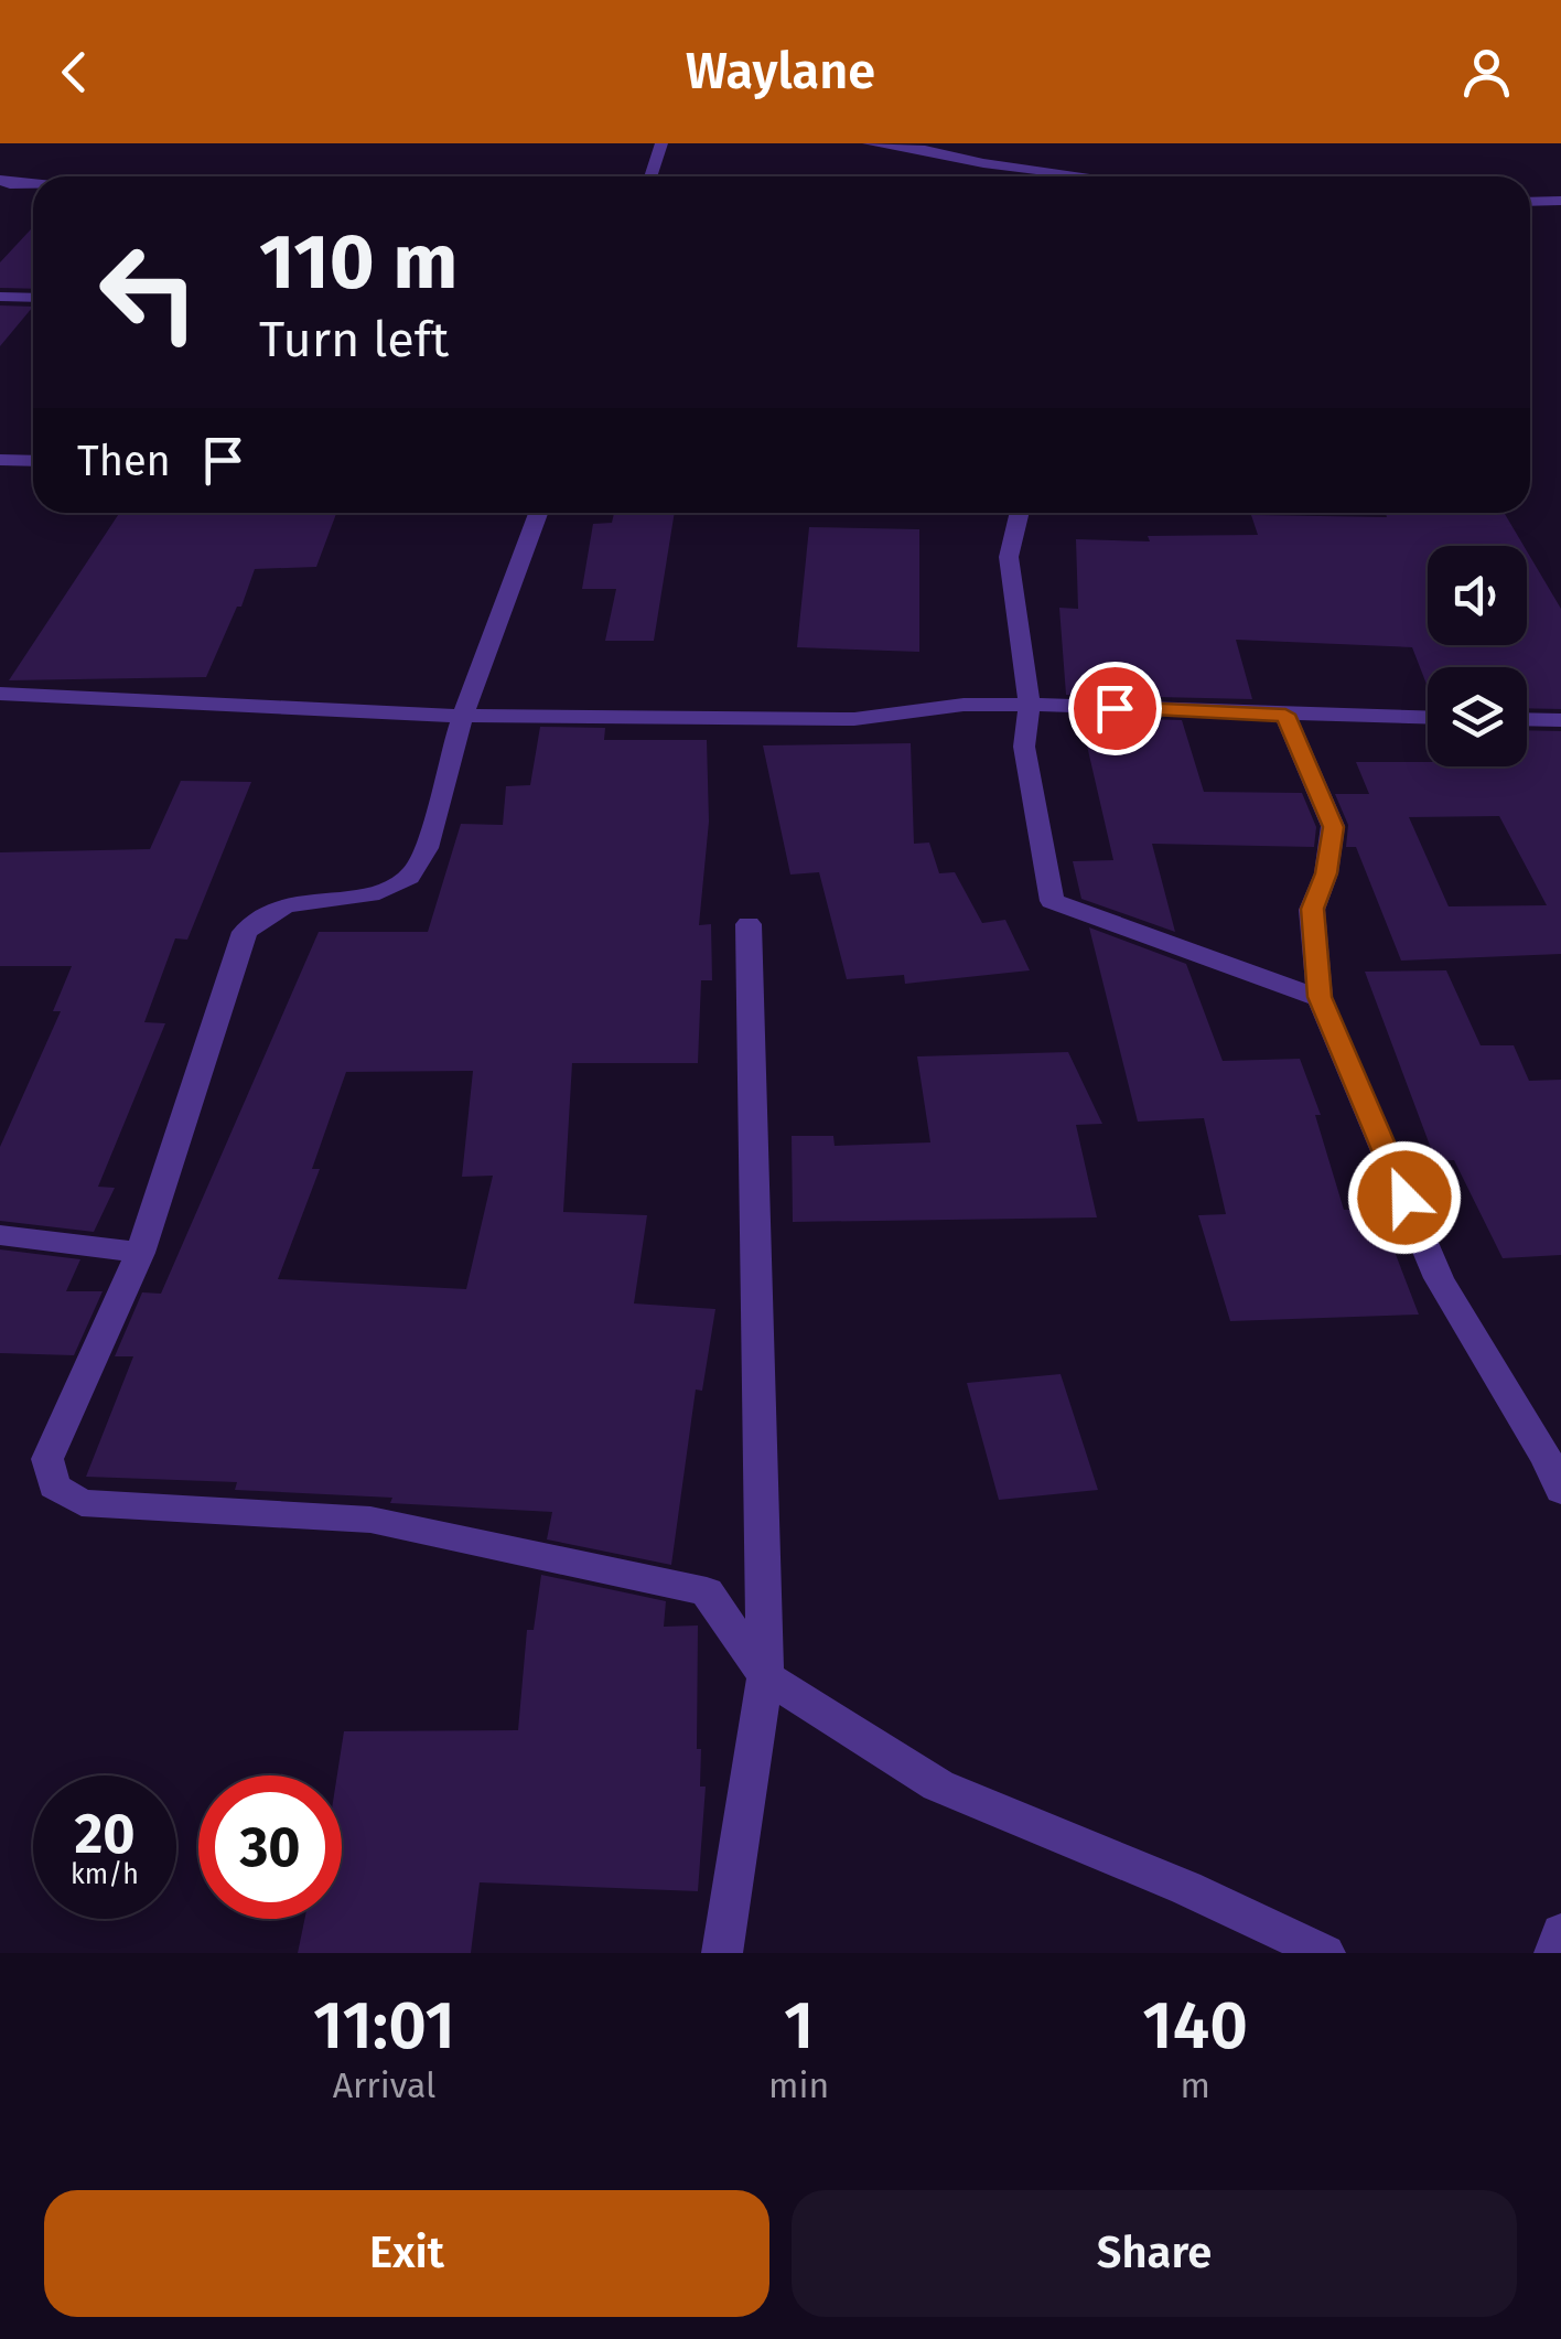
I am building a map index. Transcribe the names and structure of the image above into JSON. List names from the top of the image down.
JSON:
{
  "page": {
    "header": "Waylane",
    "turn": ["110 m", "Turn left"],
    "then": "Then",
    "speed": "20 km/h",
    "limit": "30",
    "eta": [
      "11:01",
      "Arrival",
      "1",
      "min",
      "140",
      "m"
    ],
    "buttons": ["Exit", "Share"]
  }
}
